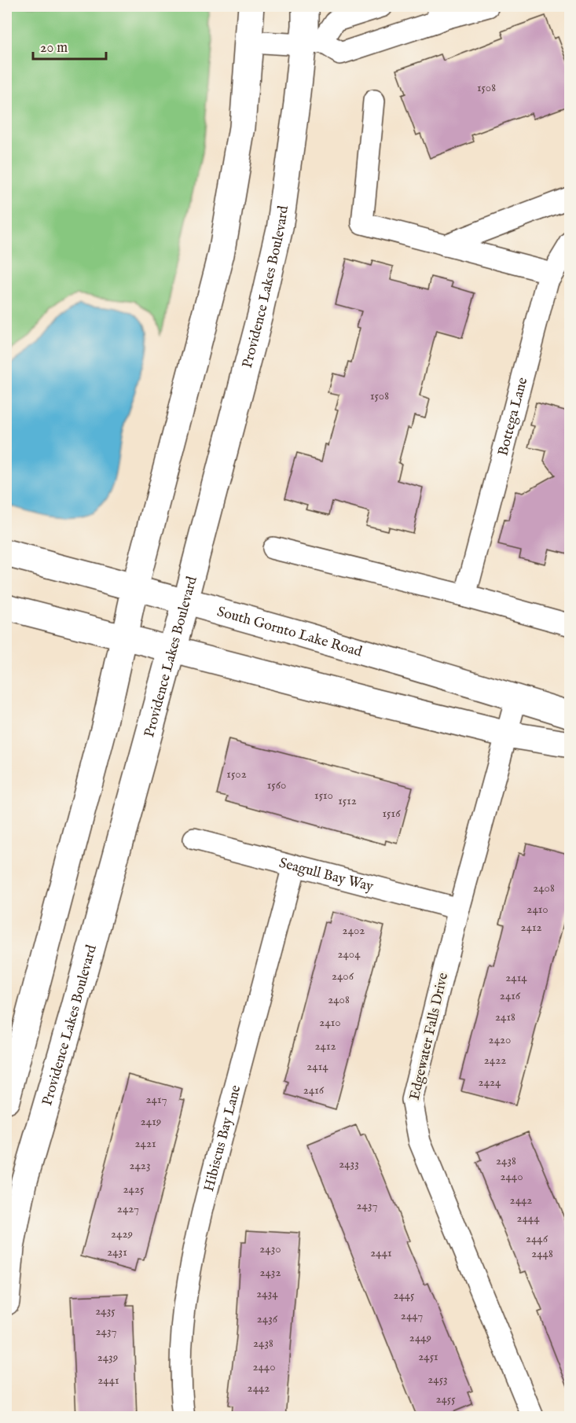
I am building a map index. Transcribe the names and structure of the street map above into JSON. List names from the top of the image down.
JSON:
{
  "streets": {
    "street": [
      "Providence Lakes Boulevard",
      "Bottega Lane",
      "South Gornto Lake Road",
      "Seagull Bay Way",
      "Edgewater Falls Drive",
      "Hibiscus Bay Lane"
    ]
  },
  "crossings": [
    ["Providence Lakes Boulevard", "South Gornto Lake Road"],
    ["South Gornto Lake Road", "Edgewater Falls Drive"],
    ["Seagull Bay Way", "Edgewater Falls Drive"],
    ["Seagull Bay Way", "Hibiscus Bay Lane"]
  ],
  "house_numbers": [
    "1508",
    "1508",
    "1502",
    "1560",
    "1510",
    "1512",
    "1516",
    "2408",
    "2410",
    "2412",
    "2402",
    "2404",
    "2406",
    "2414",
    "2416",
    "2408",
    "2418",
    "2410",
    "2420",
    "2412",
    "2422",
    "2414",
    "2424",
    "2416",
    "2417",
    "2419",
    "2421",
    "2438",
    "2433",
    "2423",
    "2440",
    "2425",
    "2442",
    "2437",
    "2427",
    "2444",
    "2429",
    "2446",
    "2430",
    "2431",
    "2441",
    "2448",
    "2432",
    "2434",
    "2445",
    "2435",
    "2447",
    "2436",
    "2437",
    "2449",
    "2438",
    "2451",
    "2439",
    "2440",
    "2453",
    "2441",
    "2442",
    "2455"
  ],
  "scale_bar": "20 m"
}
